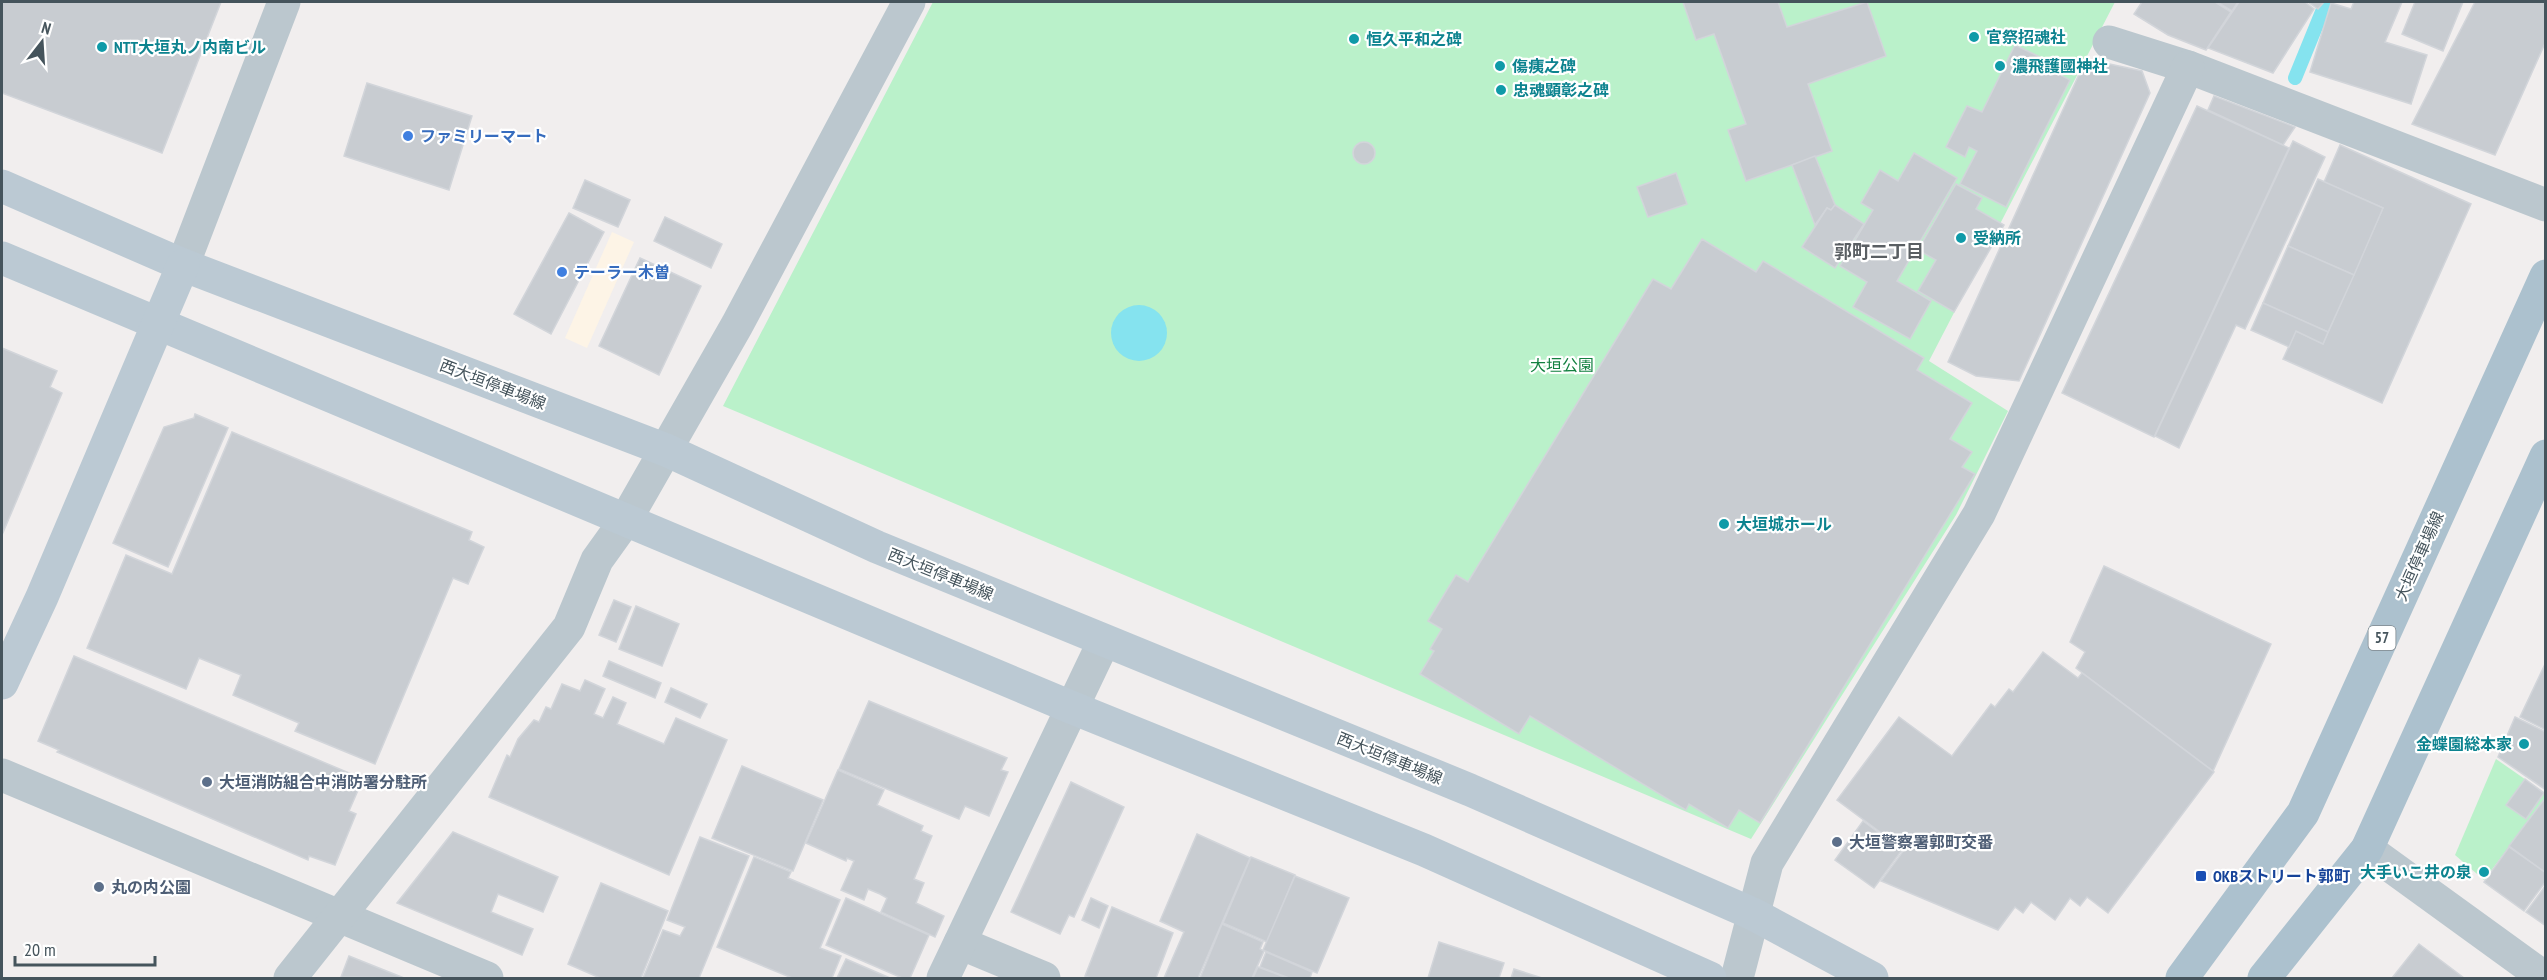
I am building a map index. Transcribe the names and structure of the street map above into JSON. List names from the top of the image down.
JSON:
{
  "streets": {
    "main road": ["西大垣停車場線", "大垣停車場線", "57"]
  },
  "districts": ["郭町二丁目"],
  "parks": ["大垣公園"],
  "places": {
    "other": [
      "官祭招魂社",
      "恒久平和之碑",
      "NTT大垣丸ノ内南ビル",
      "傷痍之碑",
      "濃飛護國神社",
      "忠魂顕彰之碑",
      "ファミリーマート",
      "受納所",
      "テーラー木曽",
      "大垣城ホール",
      "金蝶園総本家",
      "大垣消防組合中消防署分駐所",
      "大垣警察署郭町交番",
      "大手いこ井の泉",
      "丸の内公園"
    ],
    "transit": ["OKBストリート郭町"]
  },
  "scale_bar": "20 m",
  "north": "top"
}
